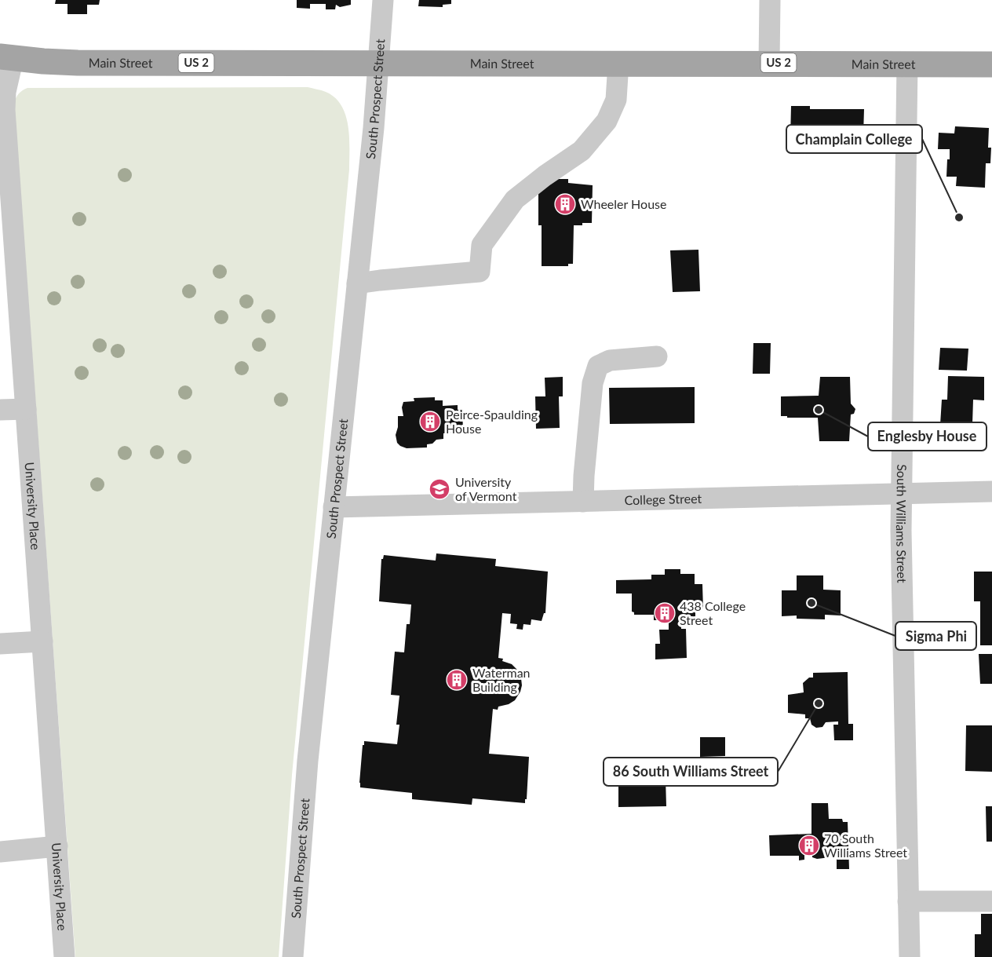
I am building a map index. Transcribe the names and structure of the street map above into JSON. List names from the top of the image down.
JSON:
{
  "streets": {
    "main road": ["Main Street", "US 2"],
    "street": [
      "South Prospect Street",
      "College Street",
      "University Place",
      "South Williams Street"
    ]
  },
  "crossings": [
    ["Main Street", "South Prospect Street"],
    ["Main Street", "University Place"],
    ["Main Street", "South Williams Street"],
    ["South Prospect Street", "College Street"],
    ["College Street", "South Williams Street"]
  ],
  "places": {
    "building": [
      "Wheeler House",
      "Peirce-Spaulding House",
      "438 College Street",
      "Waterman Building",
      "70 South Williams Street"
    ],
    "other": [
      "Champlain College",
      "Englesby House",
      "Sigma Phi",
      "86 South Williams Street"
    ],
    "school or university": ["University of Vermont"]
  }
}
